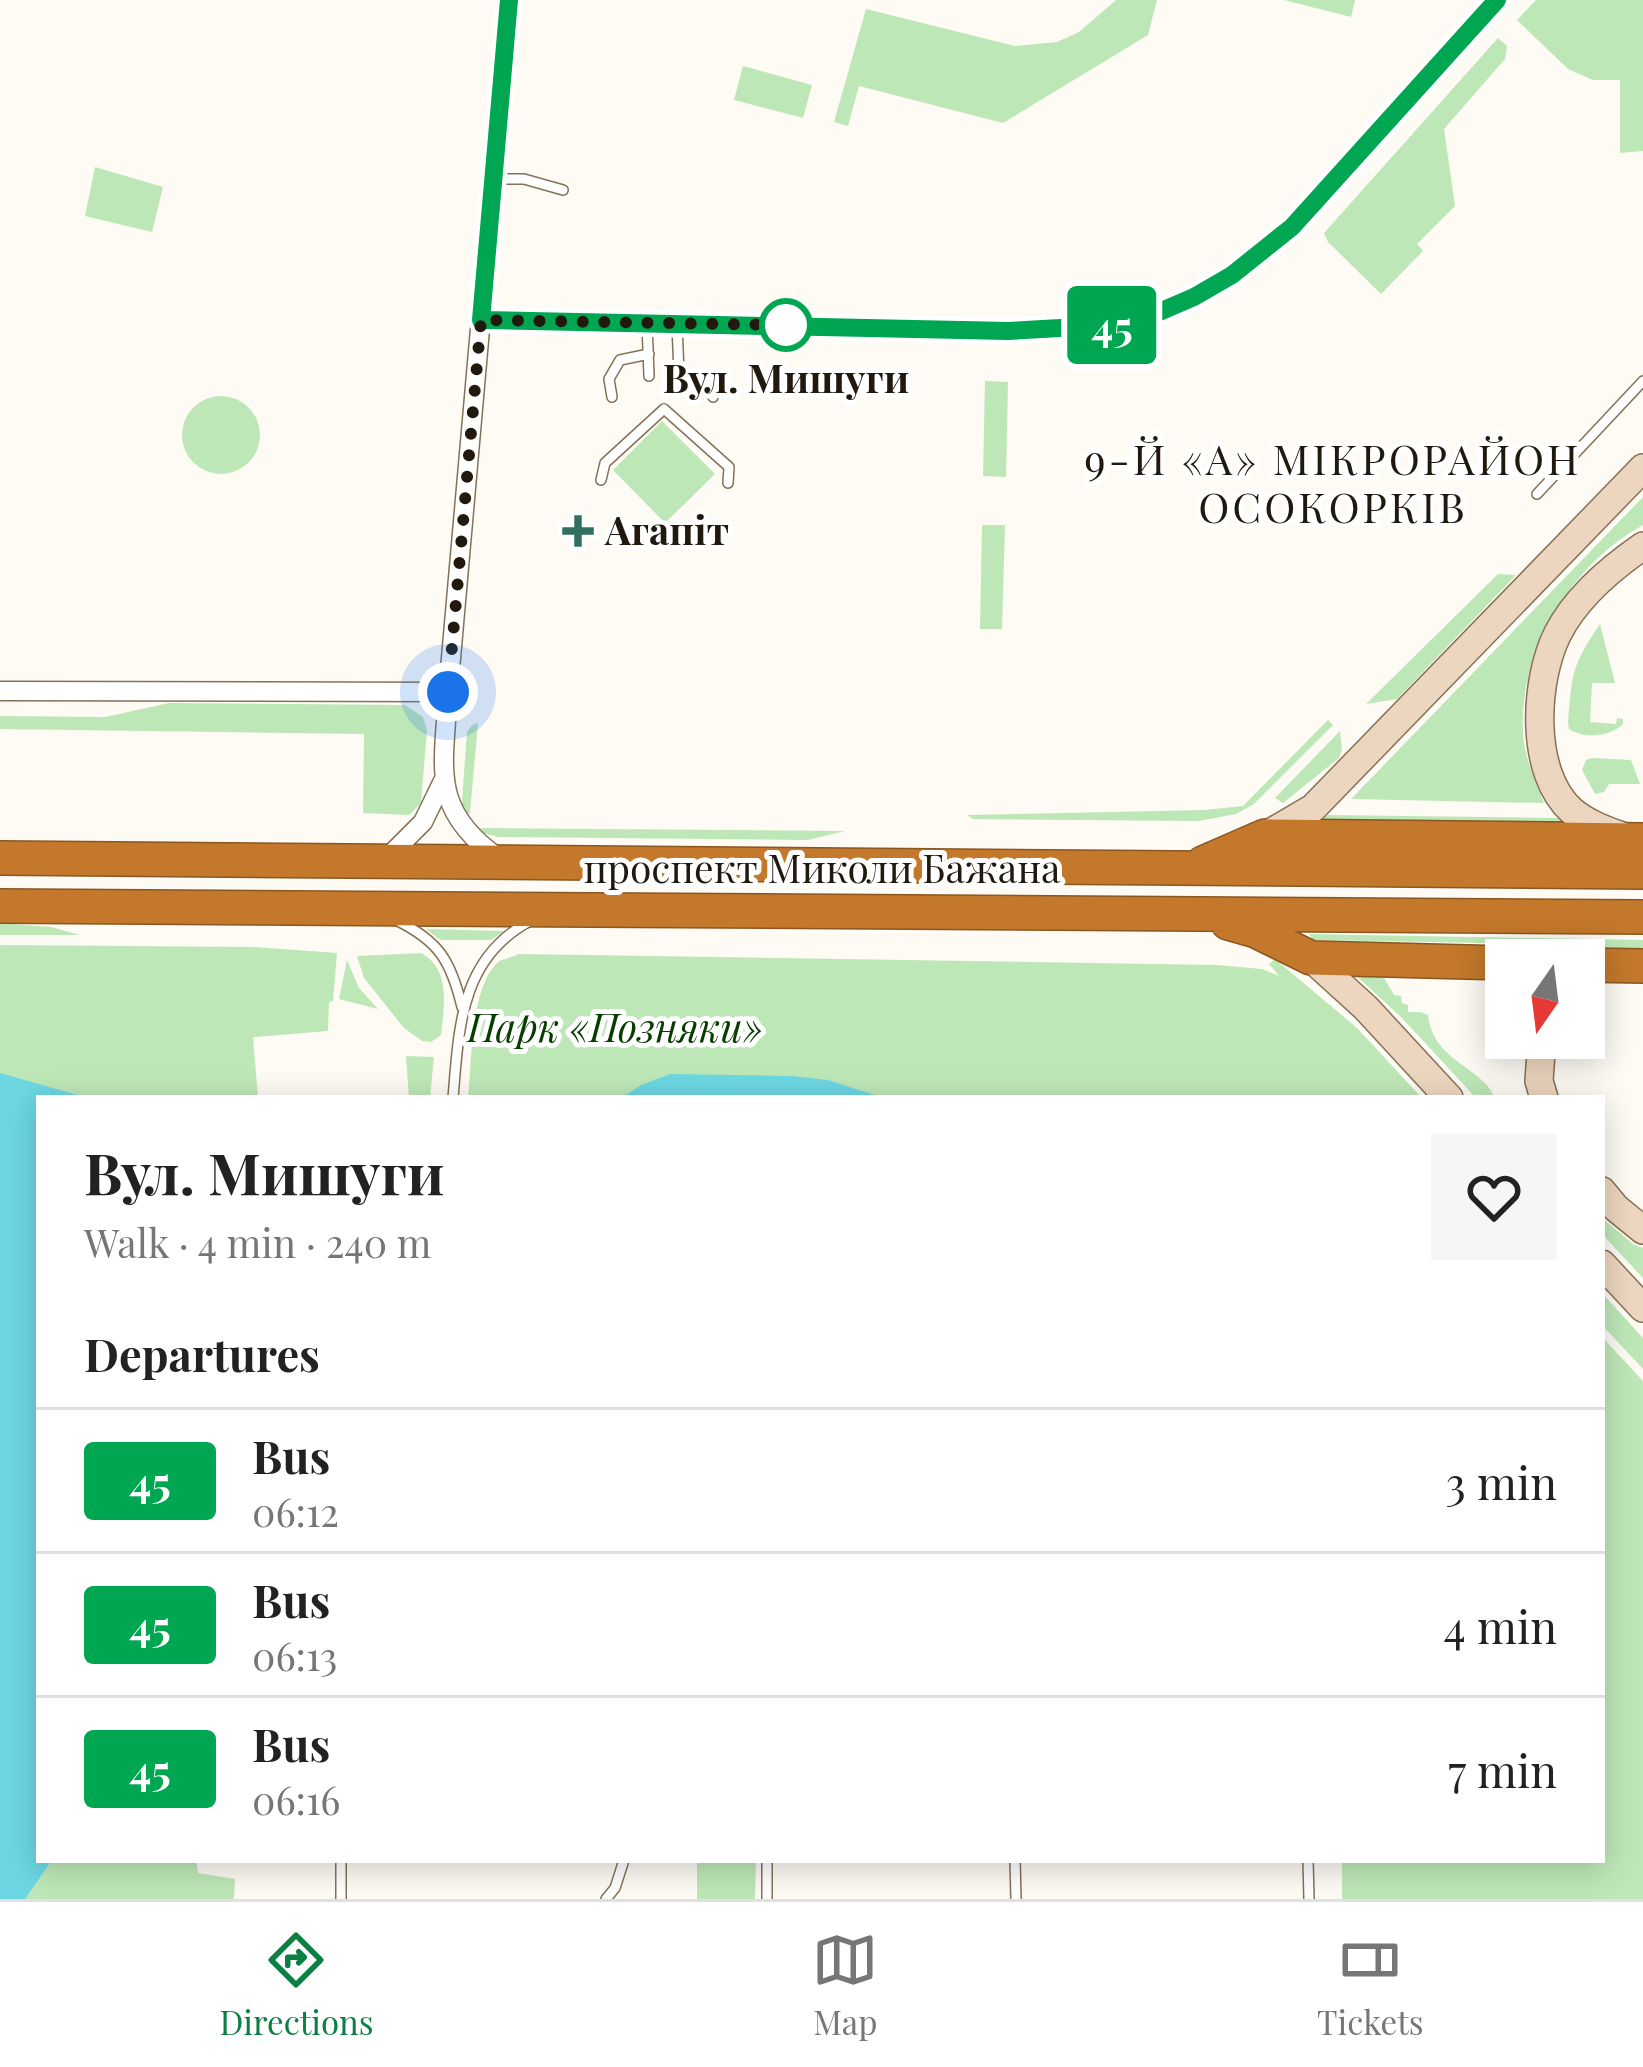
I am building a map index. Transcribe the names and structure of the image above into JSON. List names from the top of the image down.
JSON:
{
  "streets": {
    "highway": ["проспект Миколи Бажана"]
  },
  "districts": ["9-Й «А» МІКРОРАЙОН ОСОКОРКІВ"],
  "parks": ["Парк «Позняки»"],
  "places": {
    "other": ["Вул. Мишуги"],
    "health": ["Агапіт"]
  },
  "lines": ["bus line 45"],
  "north": "bottom",
  "page": {
    "on_map": "45",
    "heading": [
      ["Вул. Мишуги", "Walk · 4 min · 240 m"],
      "Departures"
    ],
    "list": [
      {
        "mark": "45",
        "name": "Bus",
        "note": "06:12",
        "value": "3 min"
      },
      {
        "mark": "45",
        "name": "Bus",
        "note": "06:13",
        "value": "4 min"
      },
      {
        "mark": "45",
        "name": "Bus",
        "note": "06:16",
        "value": "7 min"
      }
    ],
    "tabs": ["Directions", "Map", "Tickets"]
  }
}
